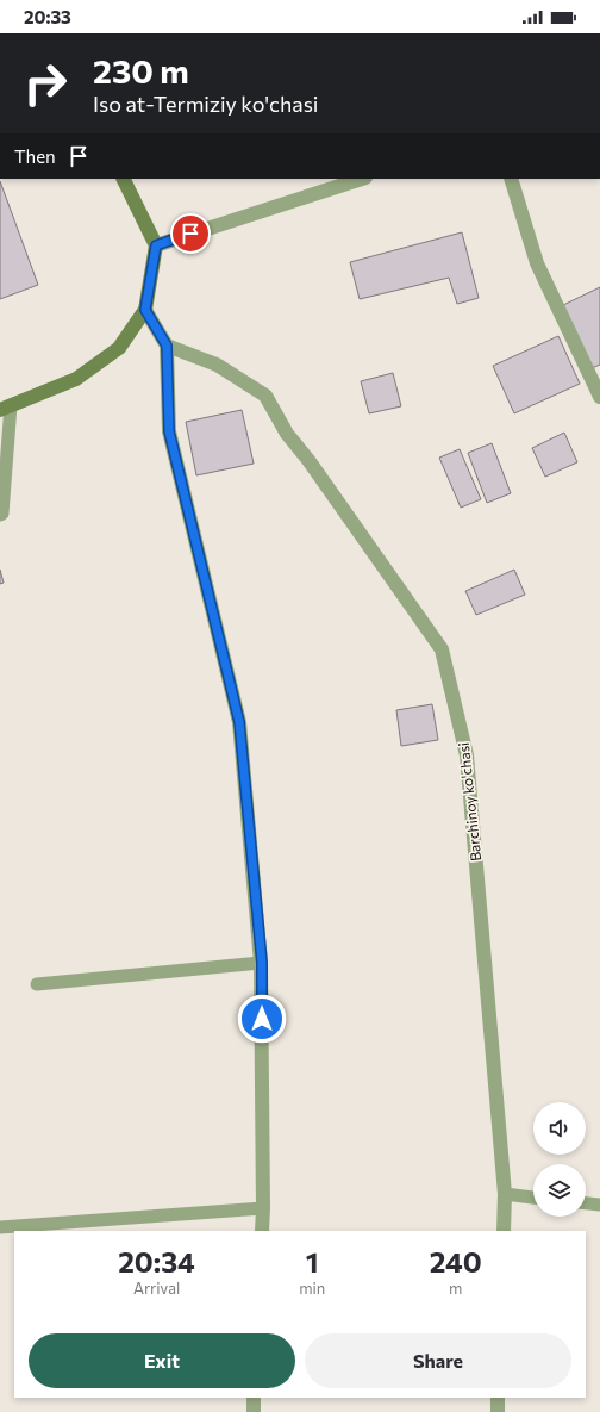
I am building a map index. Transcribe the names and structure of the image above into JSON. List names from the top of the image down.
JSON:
{
  "streets": {
    "street": ["Barchinoy ko'chasi"]
  },
  "page": {
    "status": "20:33",
    "turn": ["230 m", "Iso at-Termiziy ko'chasi"],
    "then": "Then",
    "eta": [
      "20:34",
      "Arrival",
      "1",
      "min",
      "240",
      "m"
    ],
    "buttons": ["Exit", "Share"]
  }
}
